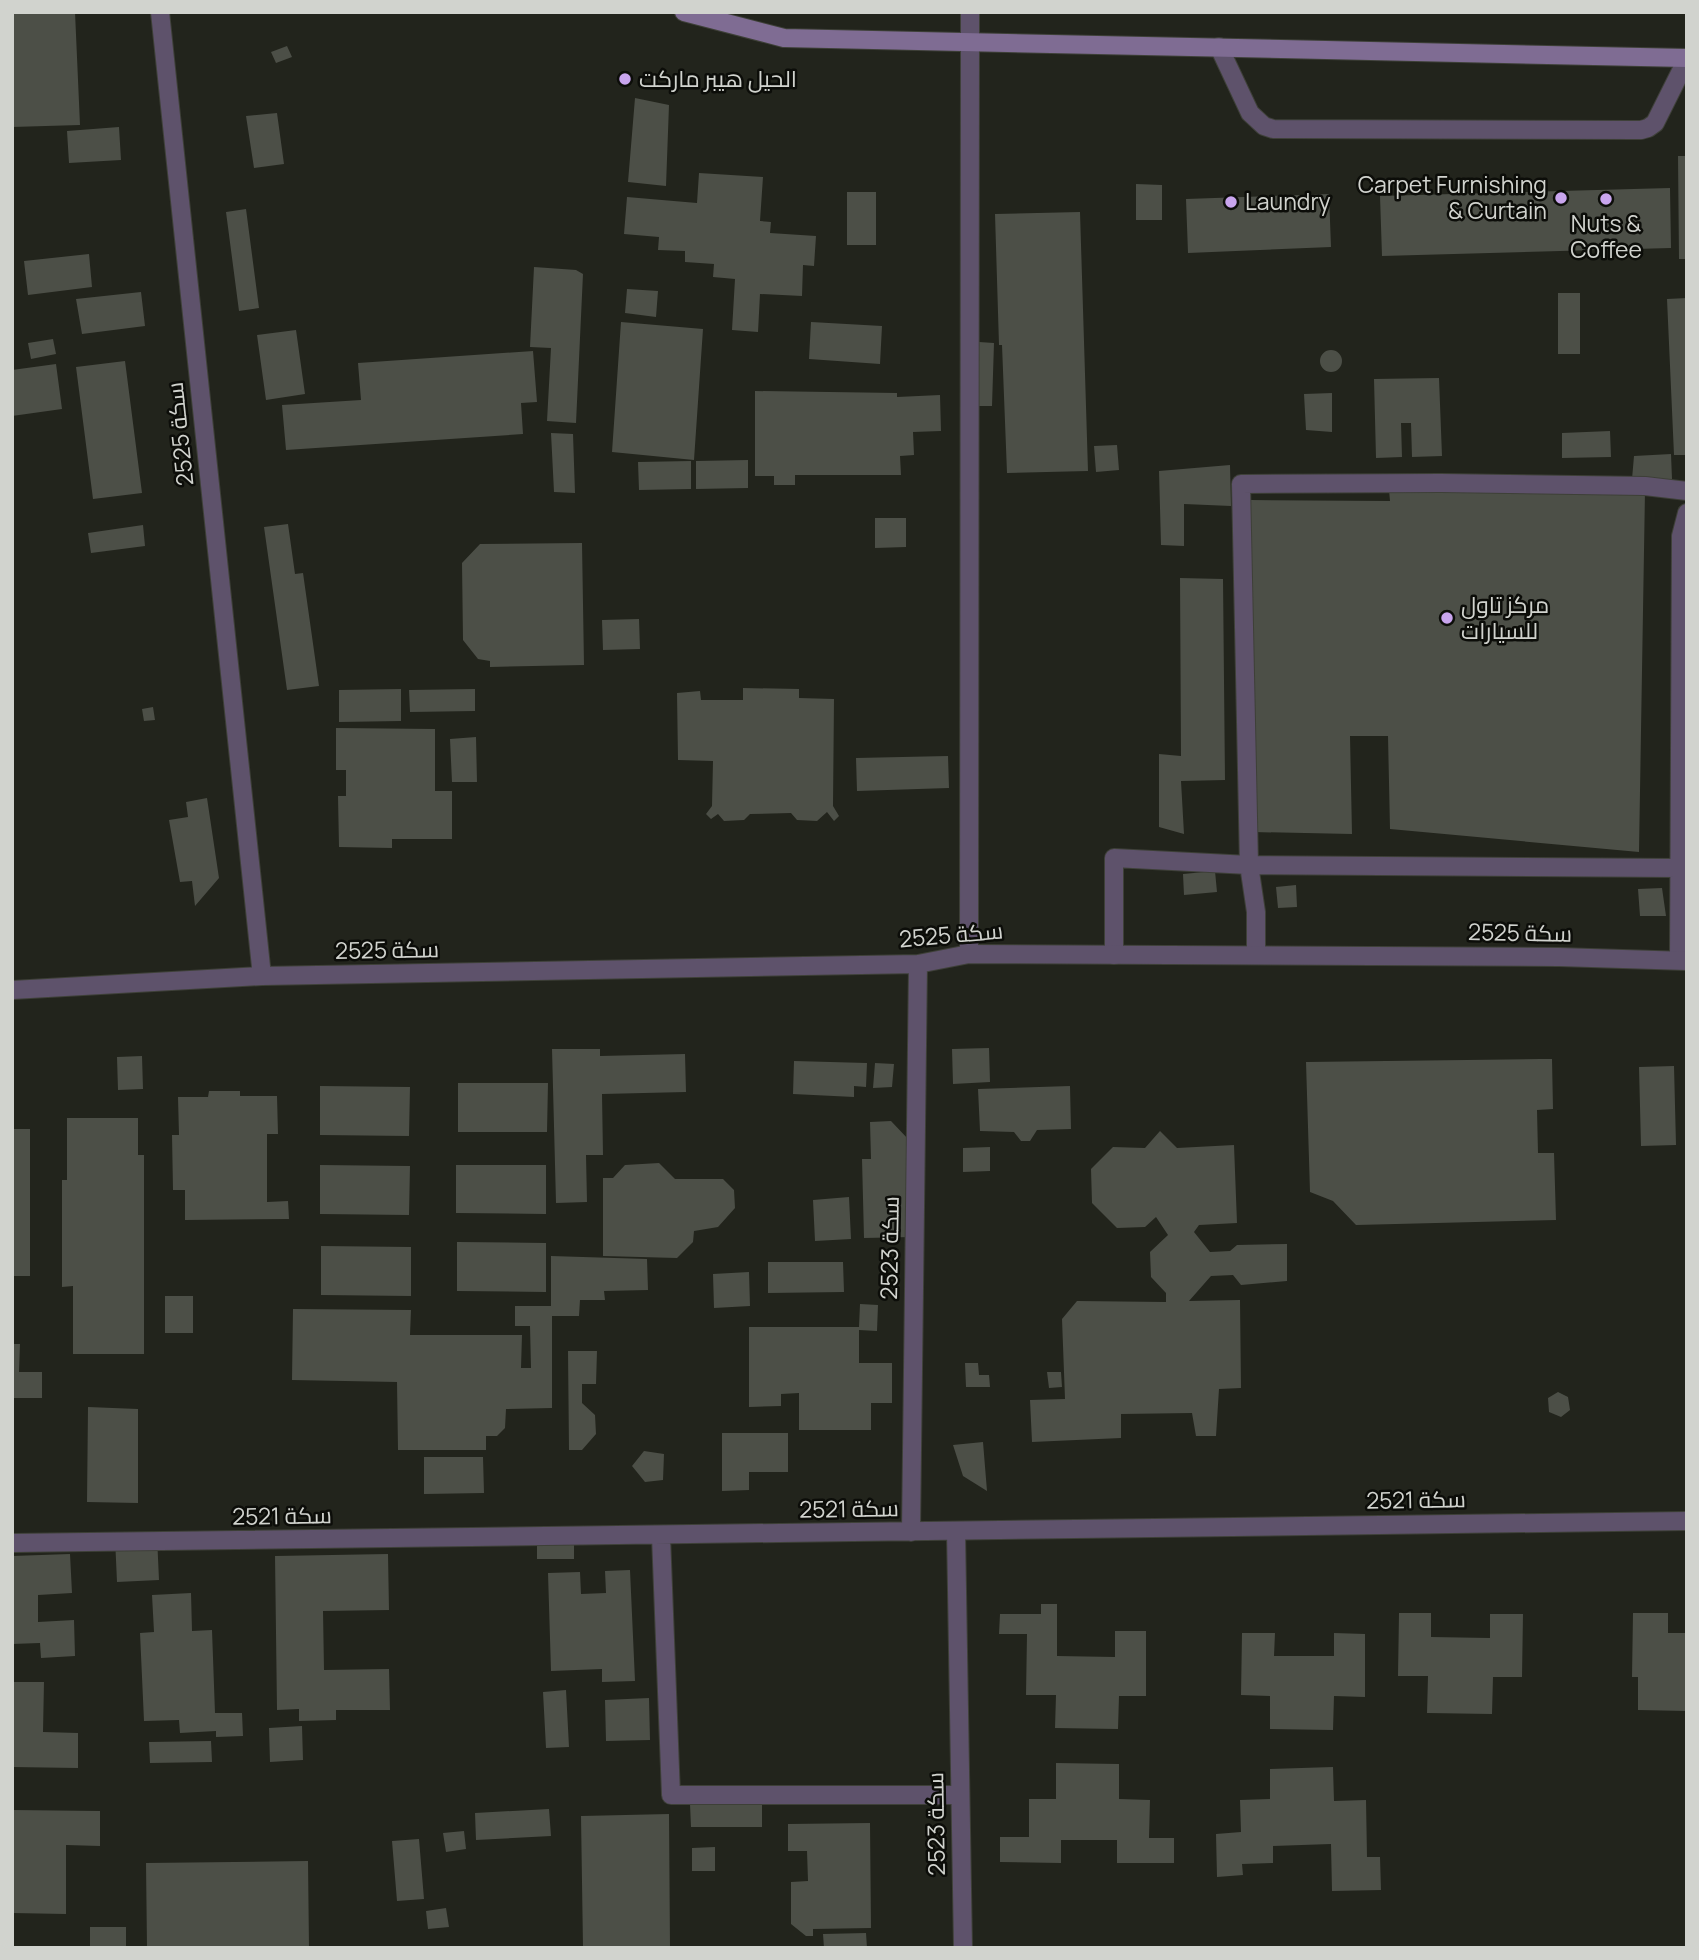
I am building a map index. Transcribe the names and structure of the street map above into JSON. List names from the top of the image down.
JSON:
{
  "streets": {
    "street": ["سكة 2525", "سكة 2523", "سكة 2521"]
  },
  "crossings": [
    ["سكة 2525", "سكة 2523"],
    ["سكة 2523", "سكة 2521"]
  ],
  "places": [
    "الحيل هيبر ماركت",
    "Carpet Furnishing & Curtain",
    "Nuts & Coffee",
    "Laundry",
    "مركز تاول للسيارات"
  ]
}
